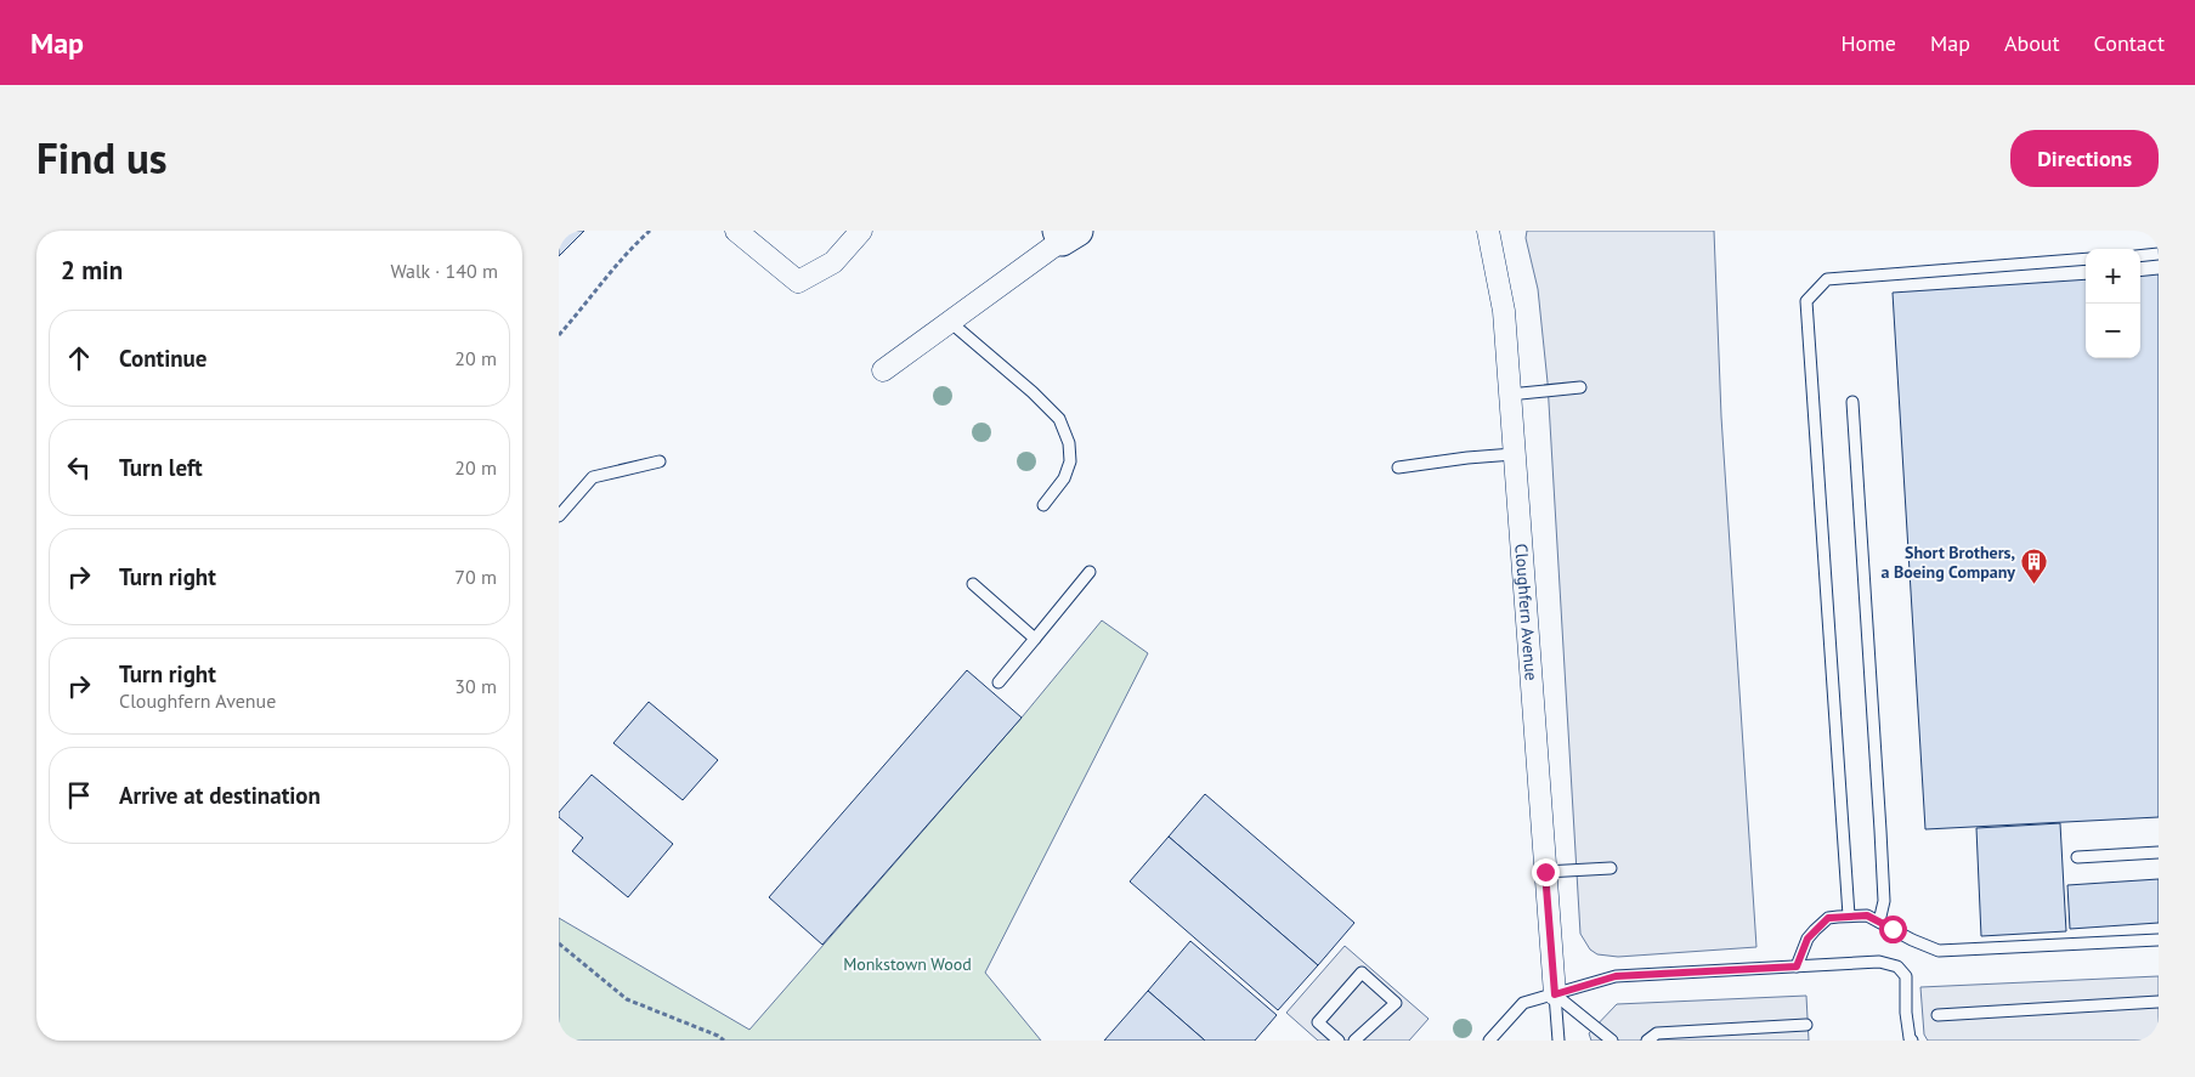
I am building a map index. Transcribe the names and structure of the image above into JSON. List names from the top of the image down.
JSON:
{
  "streets": {
    "street": ["Cloughfern Avenue"]
  },
  "parks": ["Monkstown Wood"],
  "places": {
    "building": ["Short Brothers, a Boeing Company"]
  },
  "page": {
    "header": "Map",
    "nav": [
      "Home",
      "Map",
      "About",
      "Contact"
    ],
    "title": "Find us",
    "buttons": "Directions",
    "heading": ["2 min", "Walk · 140 m"],
    "map_buttons": ["+", "−"],
    "list": [
      ["Continue", "20 m"],
      ["Turn left", "20 m"],
      ["Turn right", "70 m"],
      ["Turn right", "Cloughfern Avenue", "30 m"],
      "Arrive at destination"
    ]
  }
}
